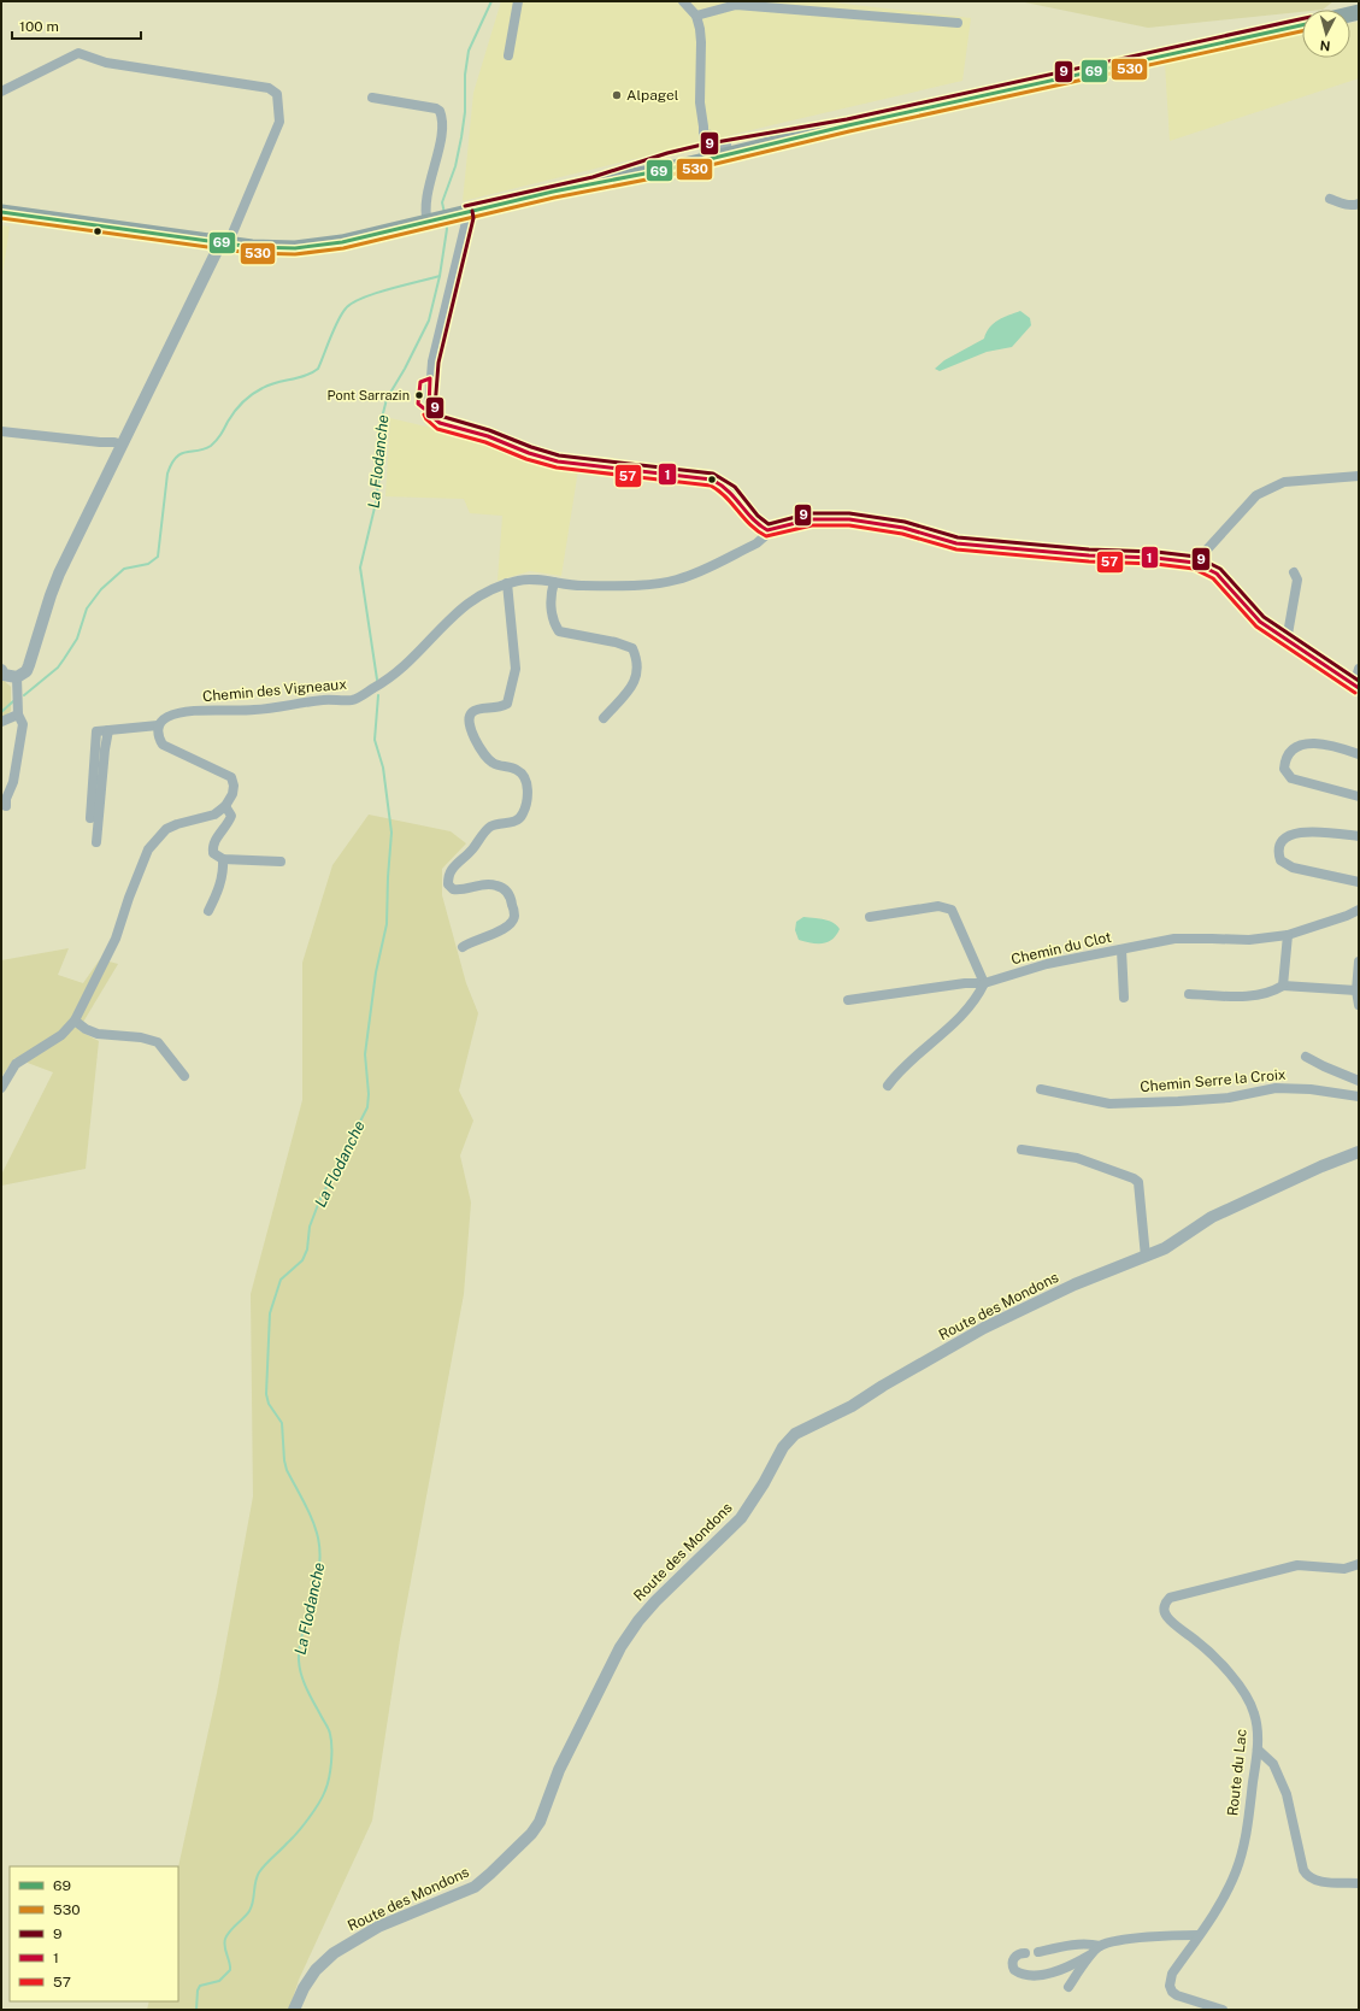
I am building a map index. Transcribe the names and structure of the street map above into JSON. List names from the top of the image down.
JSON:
{
  "streets": {
    "street": [
      "Chemin des Vigneaux",
      "Chemin du Clot",
      "Chemin Serre la Croix",
      "Route des Mondons",
      "Route du Lac"
    ]
  },
  "water": ["La Flodanche"],
  "places": ["Alpagel", "Pont Sarrazin"],
  "lines": [
    "transit line 9",
    "transit line 69",
    "transit line 530",
    "transit line 1",
    "transit line 57"
  ],
  "legend": [
    "69",
    "530",
    "9",
    "1",
    "57"
  ],
  "scale_bar": "100 m",
  "north": "bottom"
}
